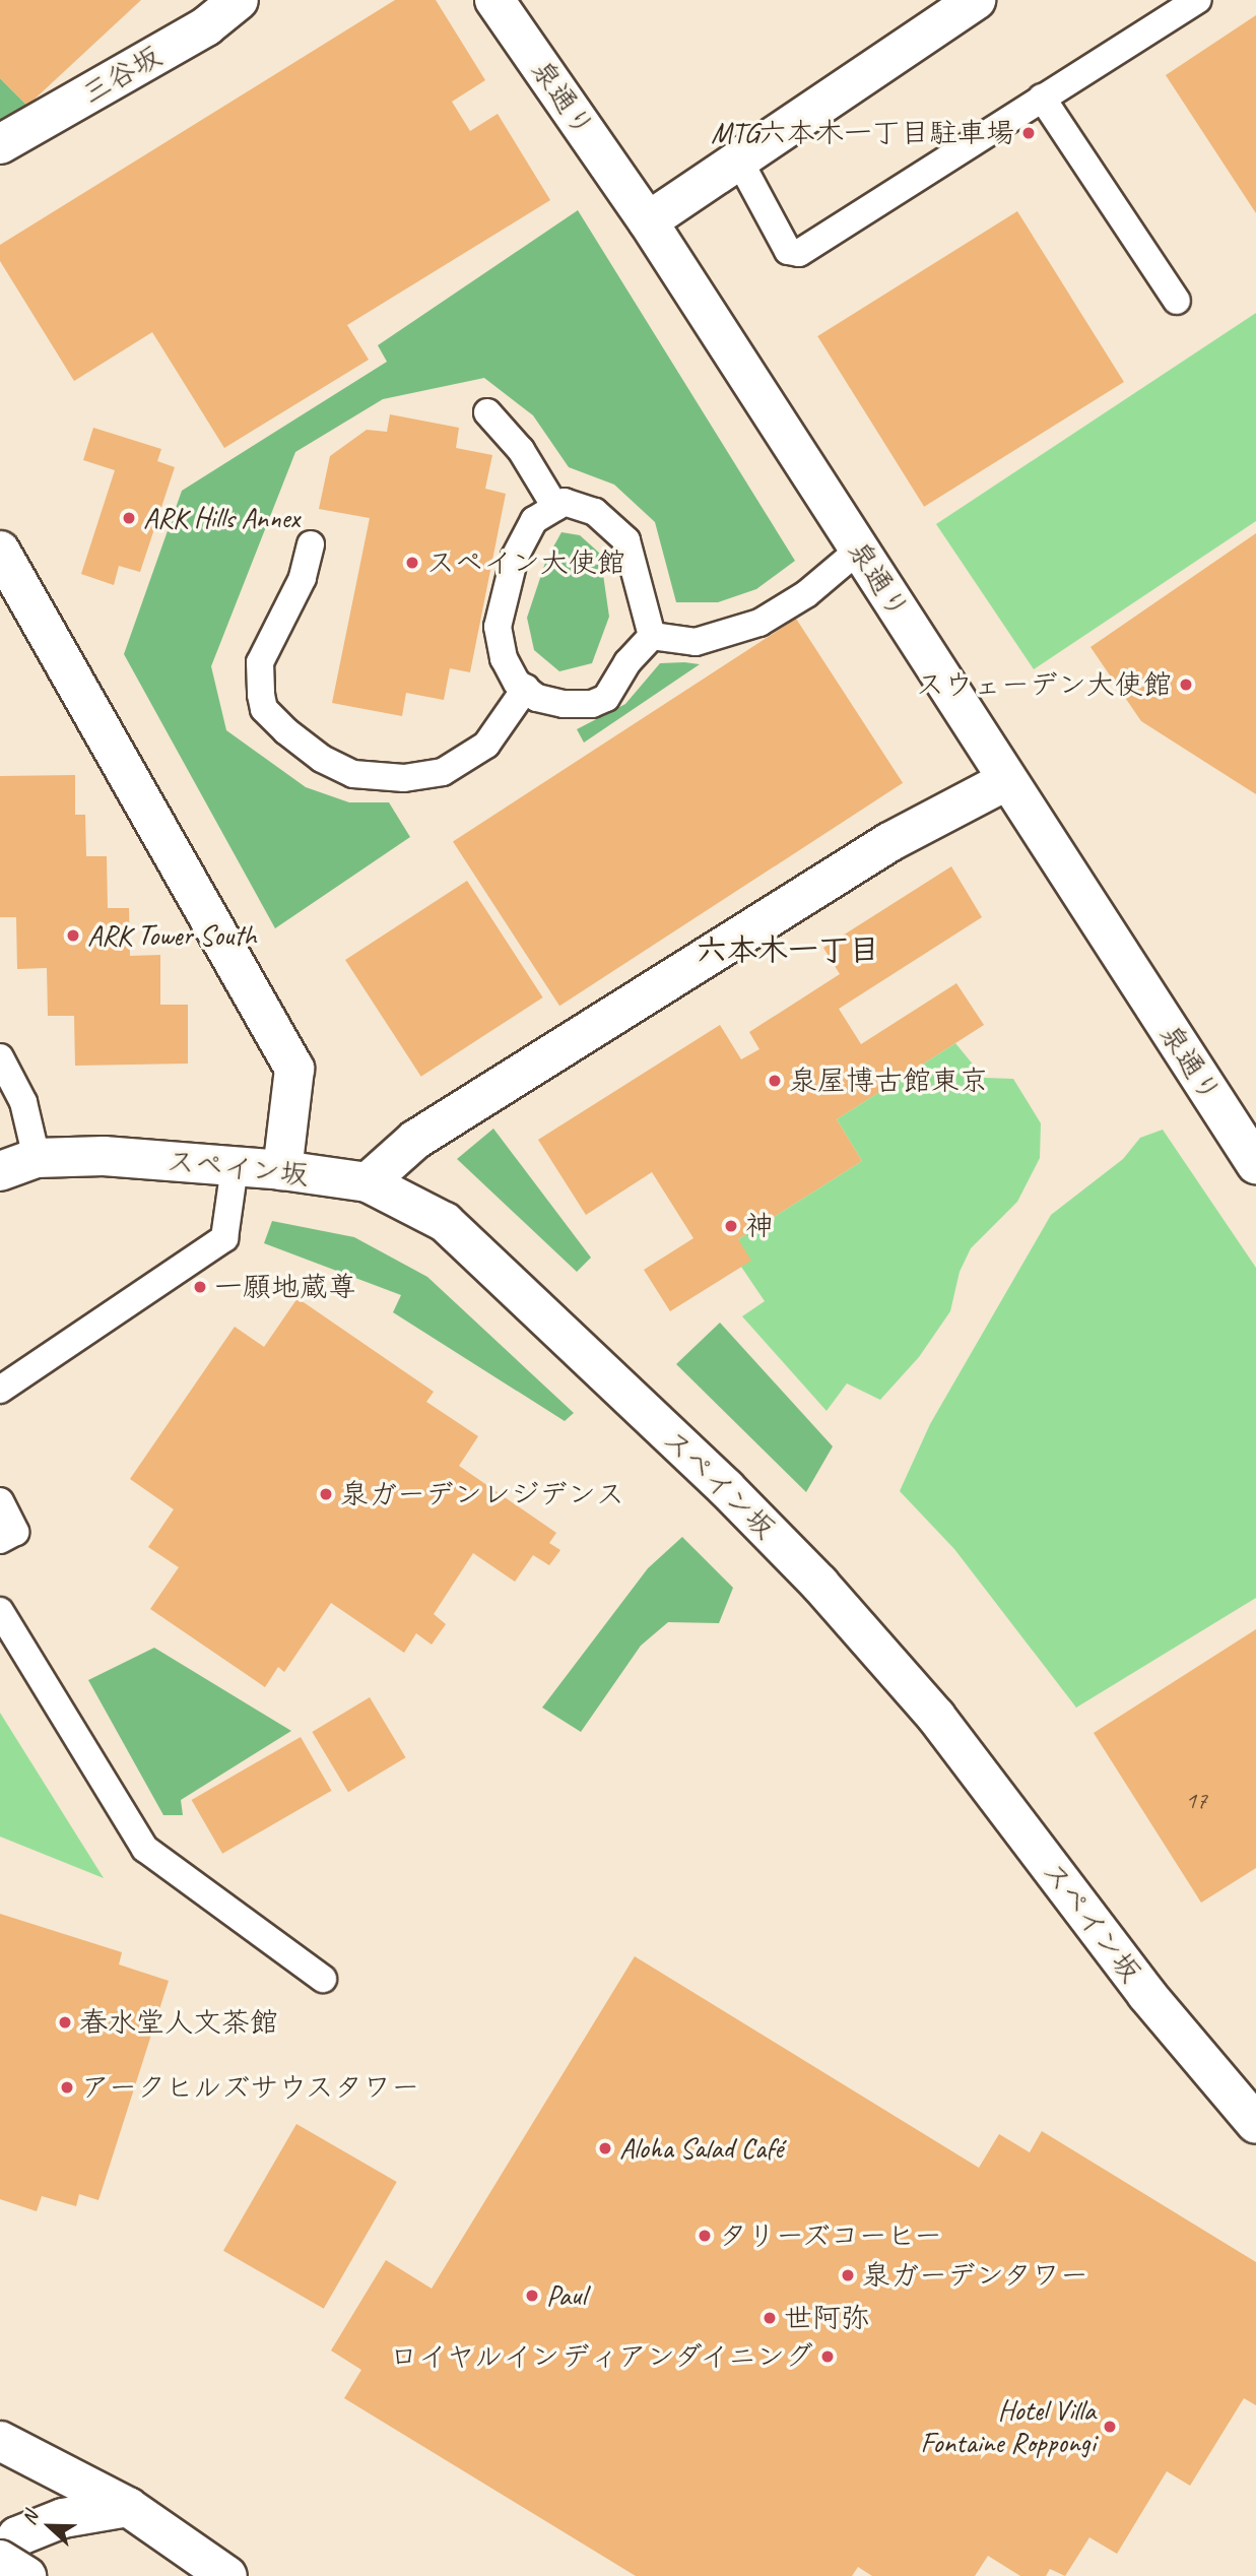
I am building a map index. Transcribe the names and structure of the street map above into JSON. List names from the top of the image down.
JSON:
{
  "streets": {
    "main road": ["三谷坂", "泉通り", "スペイン坂"]
  },
  "districts": ["六本木一丁目"],
  "places": [
    "MTG六本木一丁目駐車場",
    "ARK Hills Annex",
    "スペイン大使館",
    "スウェーデン大使館",
    "ARK Tower South",
    "泉屋博古館東京",
    "神",
    "一願地蔵尊",
    "泉ガーデンレジデンス",
    "春水堂人文茶館",
    "アークヒルズサウスタワー",
    "Aloha Salad Café",
    "タリーズコーヒー",
    "泉ガーデンタワー",
    "Paul",
    "世阿弥",
    "ロイヤルインディアンダイニング",
    "Hotel Villa Fontaine Roppongi"
  ],
  "house_numbers": ["17"],
  "north": "left"
}
